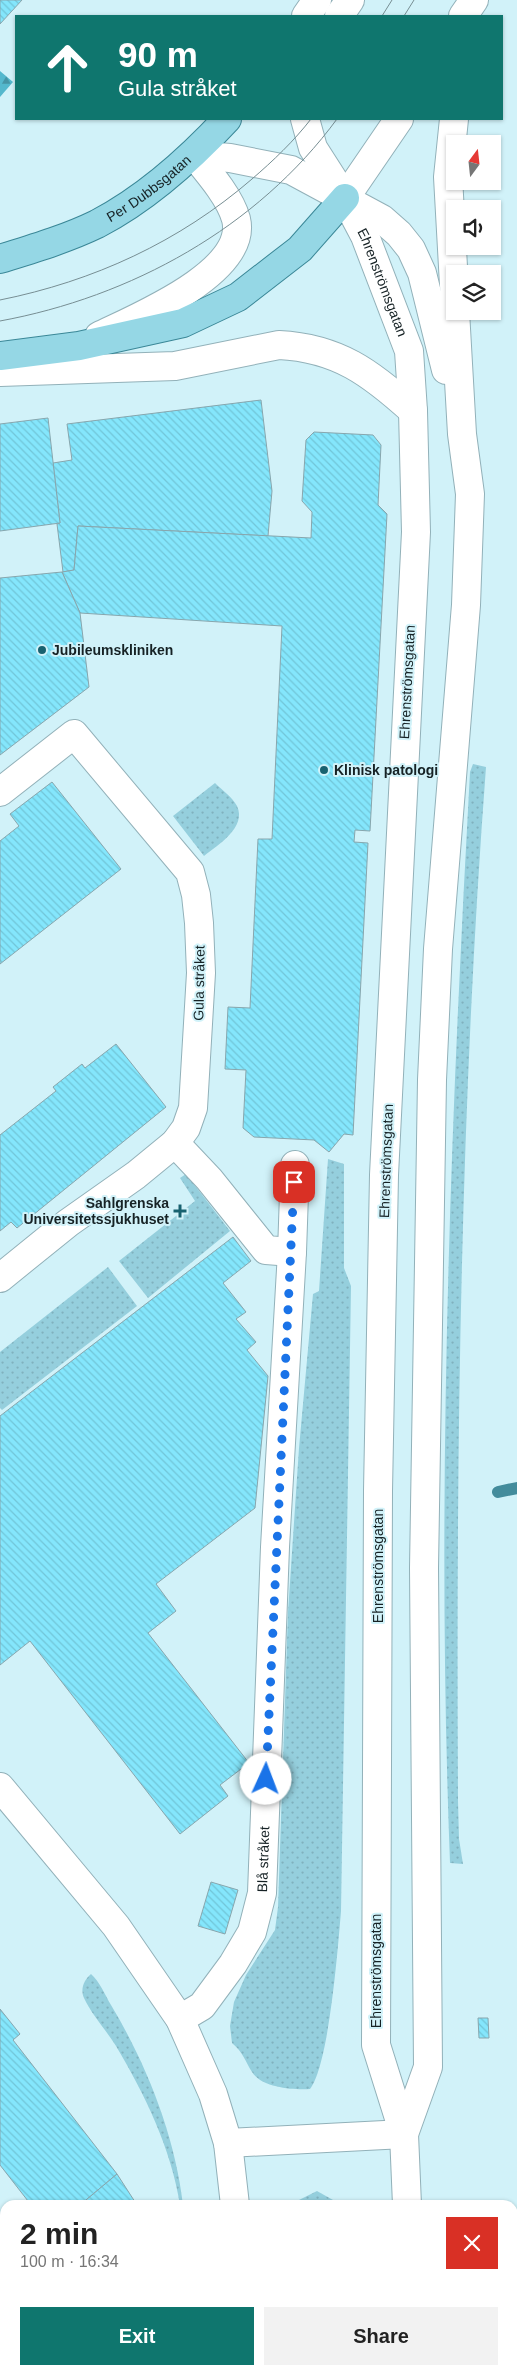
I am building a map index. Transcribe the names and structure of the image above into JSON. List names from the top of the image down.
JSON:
{
  "streets": {
    "main road": ["Per Dubbsgatan"],
    "street": ["Ehrenströmsgatan", "Gula stråket", "Blå stråket"]
  },
  "crossings": [
    ["Per Dubbsgatan", "Ehrenströmsgatan"]
  ],
  "places": {
    "other": ["Jubileumskliniken", "Klinisk patologi"],
    "health": ["Sahlgrenska Universitetssjukhuset"]
  },
  "north": "top",
  "page": {
    "turn": ["90 m", "Gula stråket"],
    "heading": ["2 min", "100 m · 16:34"],
    "buttons": ["Exit", "Share"]
  }
}
